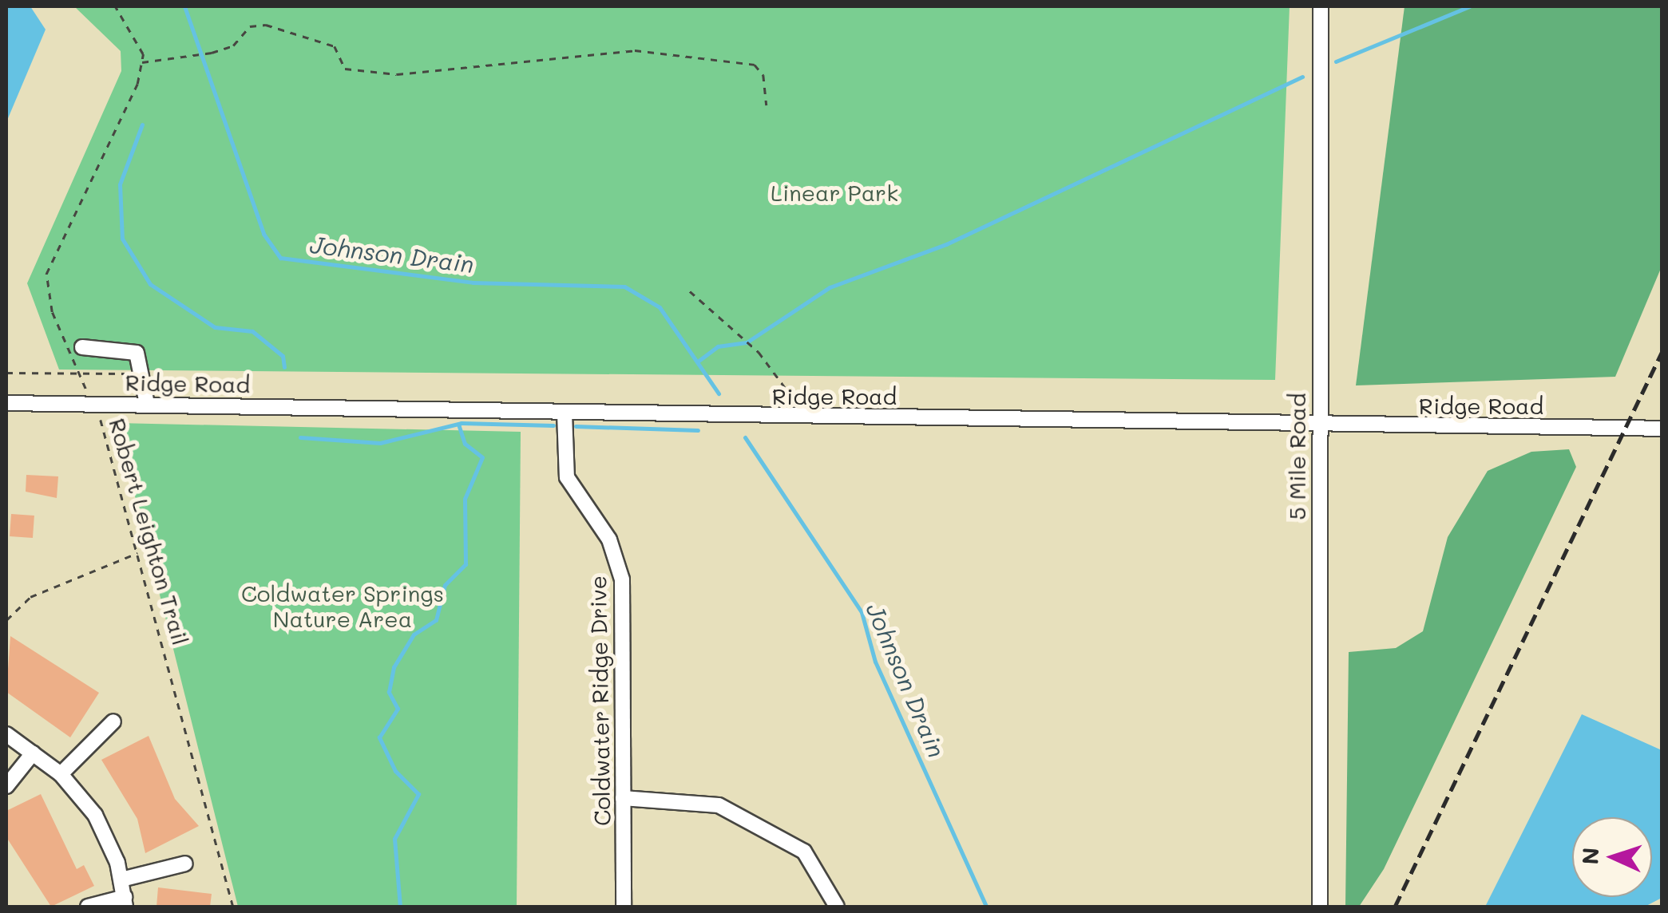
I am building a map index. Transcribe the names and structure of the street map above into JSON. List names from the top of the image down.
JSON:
{
  "streets": {
    "street": ["Ridge Road", "5 Mile Road", "Coldwater Ridge Drive"],
    "path": ["Robert Leighton Trail"]
  },
  "crossings": [
    ["Ridge Road", "5 Mile Road"],
    ["Ridge Road", "Robert Leighton Trail"],
    ["Ridge Road", "Coldwater Ridge Drive"]
  ],
  "water": ["Johnson Drain"],
  "parks": ["Linear Park", "Coldwater Springs Nature Area"],
  "north": "left"
}
